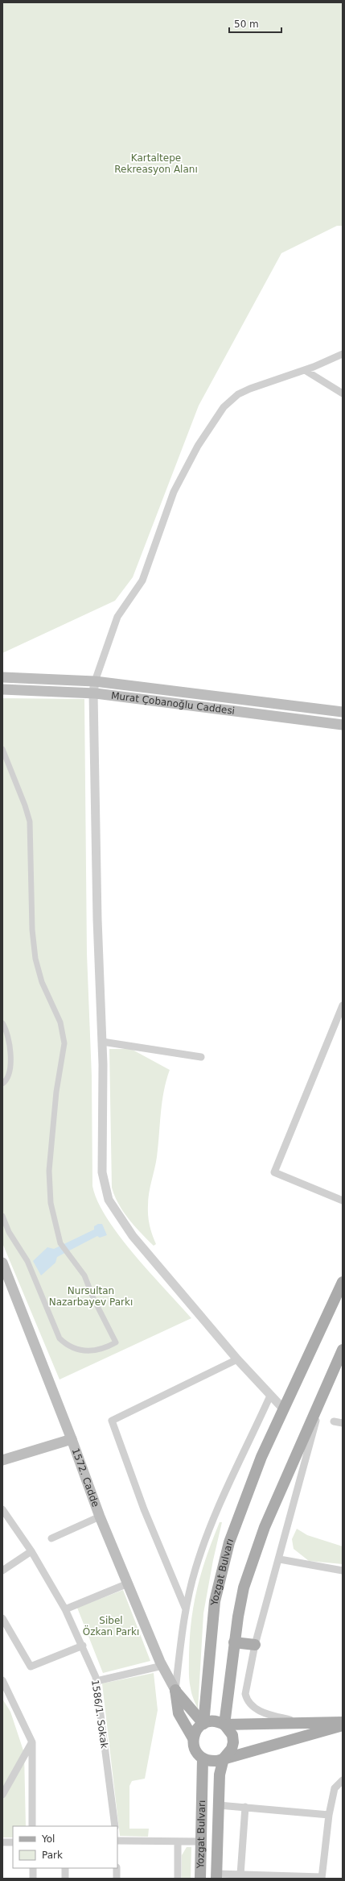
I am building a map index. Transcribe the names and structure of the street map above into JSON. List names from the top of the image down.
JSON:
{
  "streets": {
    "main road": ["Murat Çobanoğlu Caddesi", "1572. Cadde", "Yozgat Bulvarı"],
    "street": ["1586/1. Sokak"]
  },
  "parks": ["Kartaltepe Rekreasyon Alanı", "Nursultan Nazarbayev Parkı", "Sibel Özkan Parkı"],
  "legend": ["Yol", "Park"],
  "scale_bar": "50 m"
}
